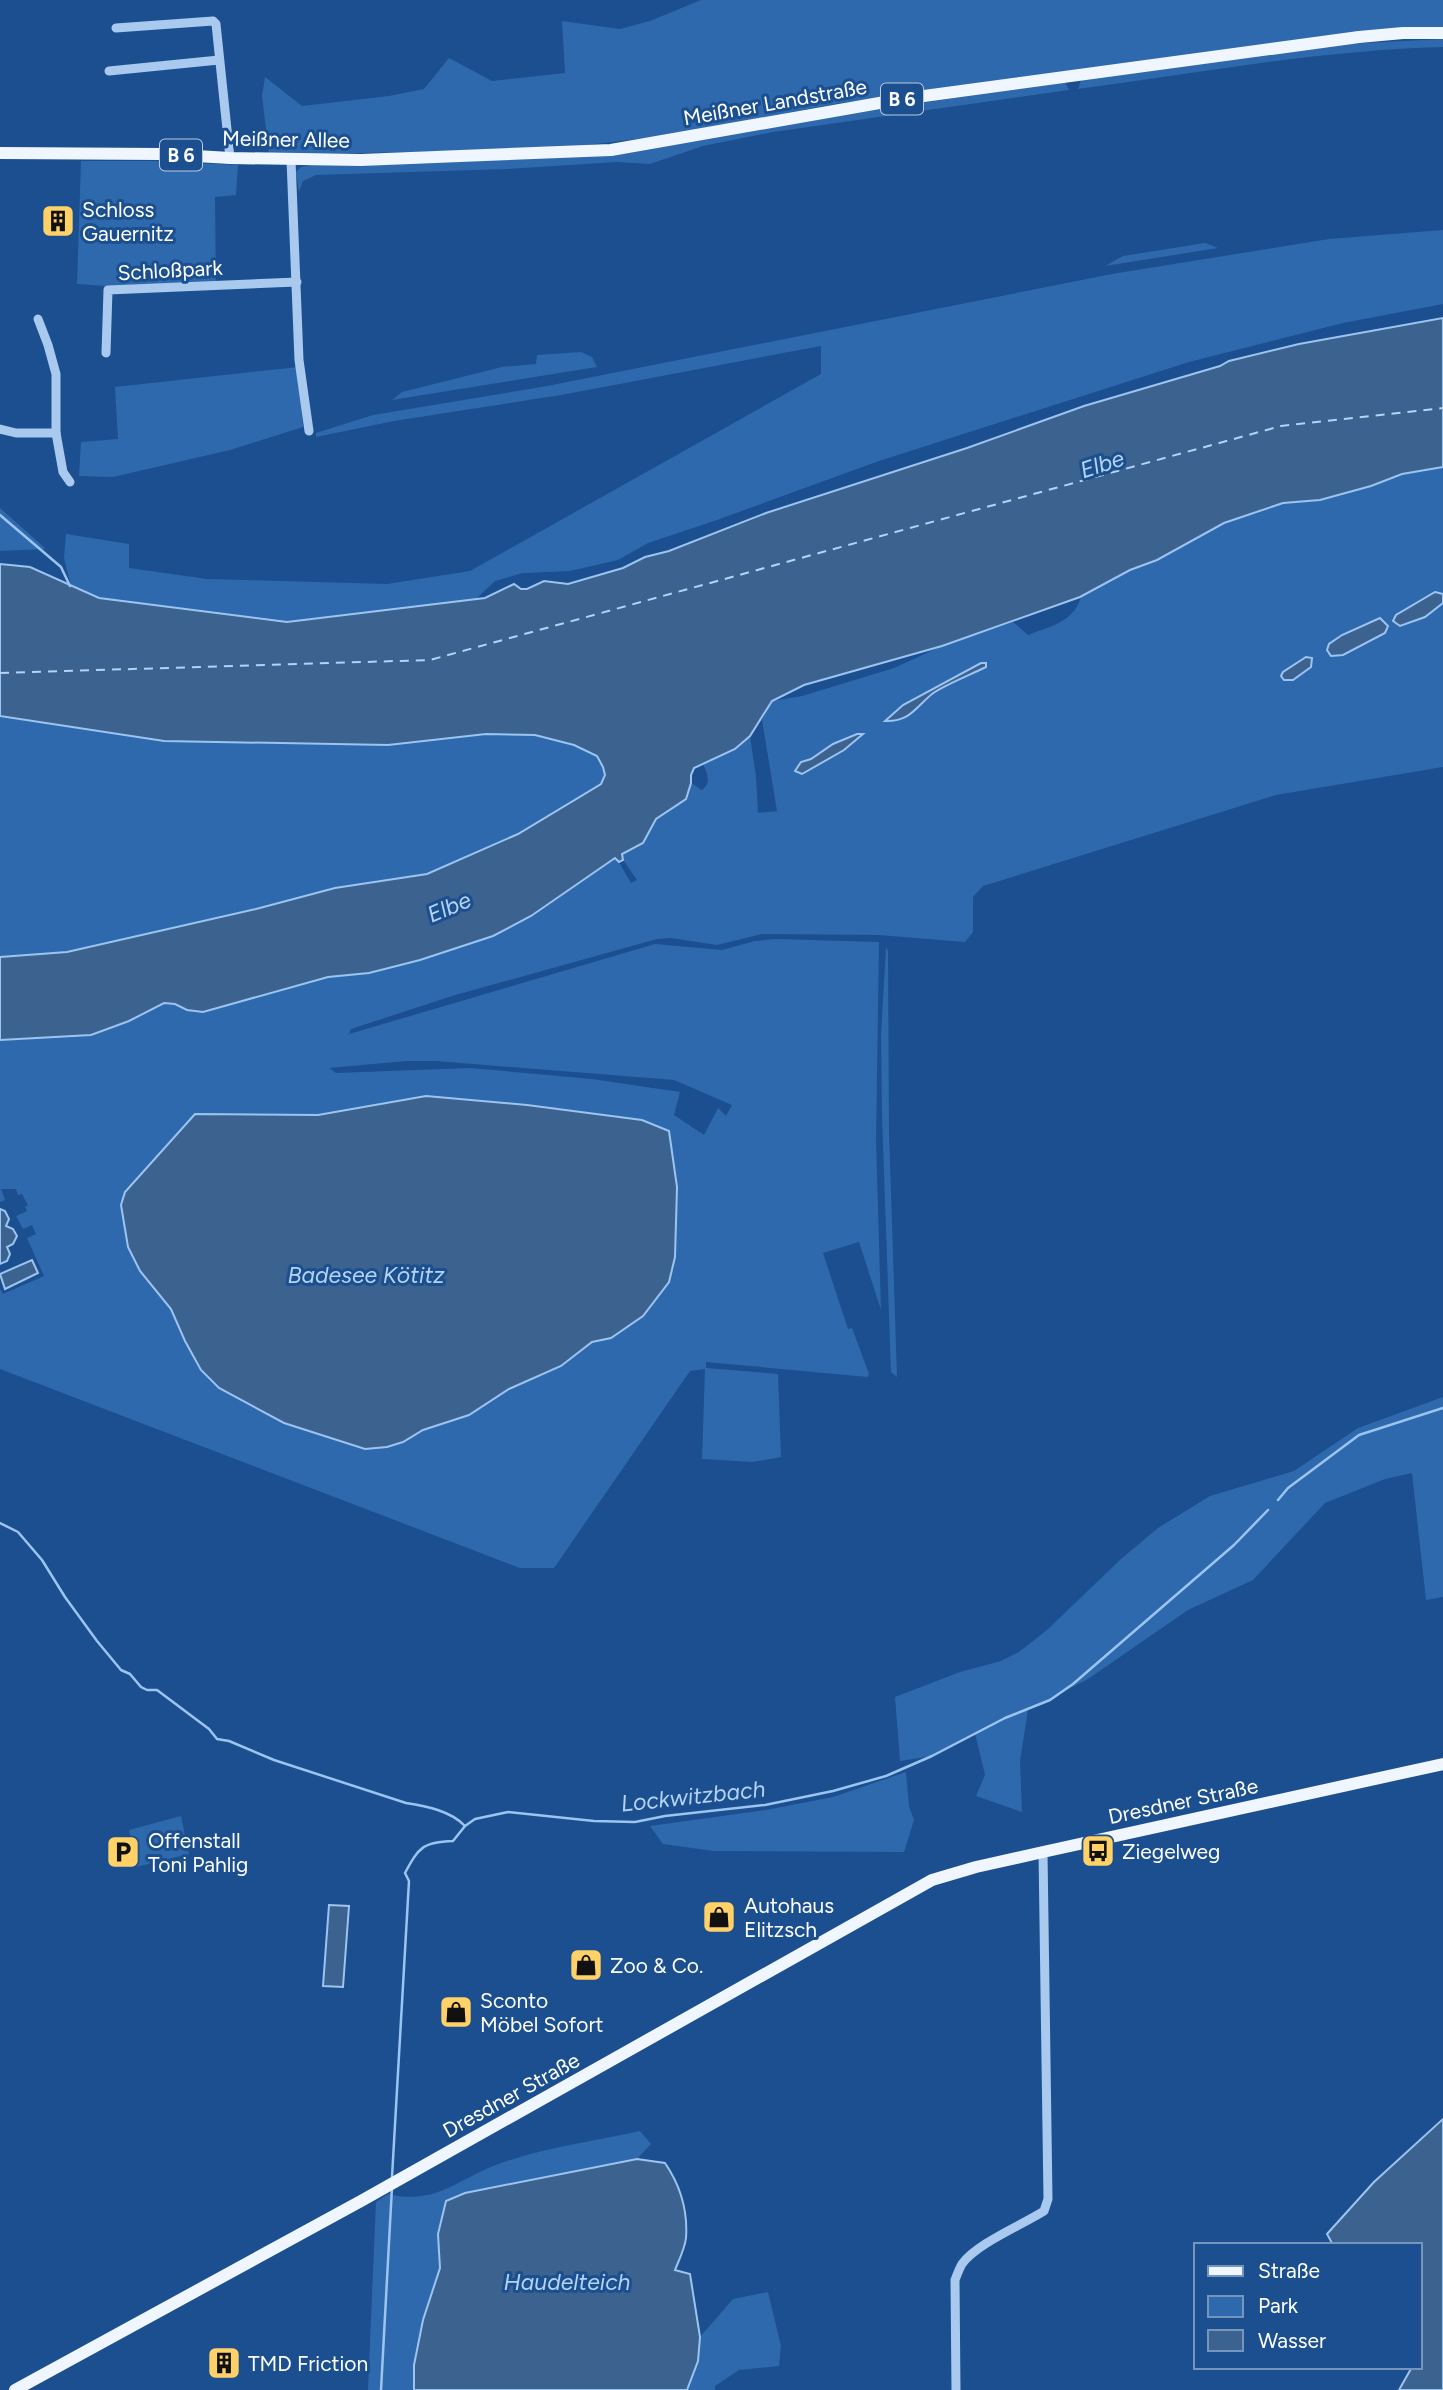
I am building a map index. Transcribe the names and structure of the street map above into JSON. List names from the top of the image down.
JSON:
{
  "streets": {
    "main road": [
      "B 6",
      "Meißner Landstraße",
      "Meißner Allee",
      "Dresdner Straße"
    ],
    "street": ["Schloßpark"]
  },
  "crossings": [
    ["Meißner Landstraße", "Meißner Allee"]
  ],
  "water": [
    "Elbe",
    "Badesee Kötitz",
    "Lockwitzbach",
    "Haudelteich"
  ],
  "places": {
    "building": ["Schloss Gauernitz", "TMD Friction"],
    "bus stop": ["Ziegelweg"],
    "parking": ["Offenstall Toni Pahlig"],
    "shop": ["Autohaus Elitzsch", "Zoo & Co.", "Sconto Möbel Sofort"]
  },
  "legend": ["Straße", "Park", "Wasser"]
}
